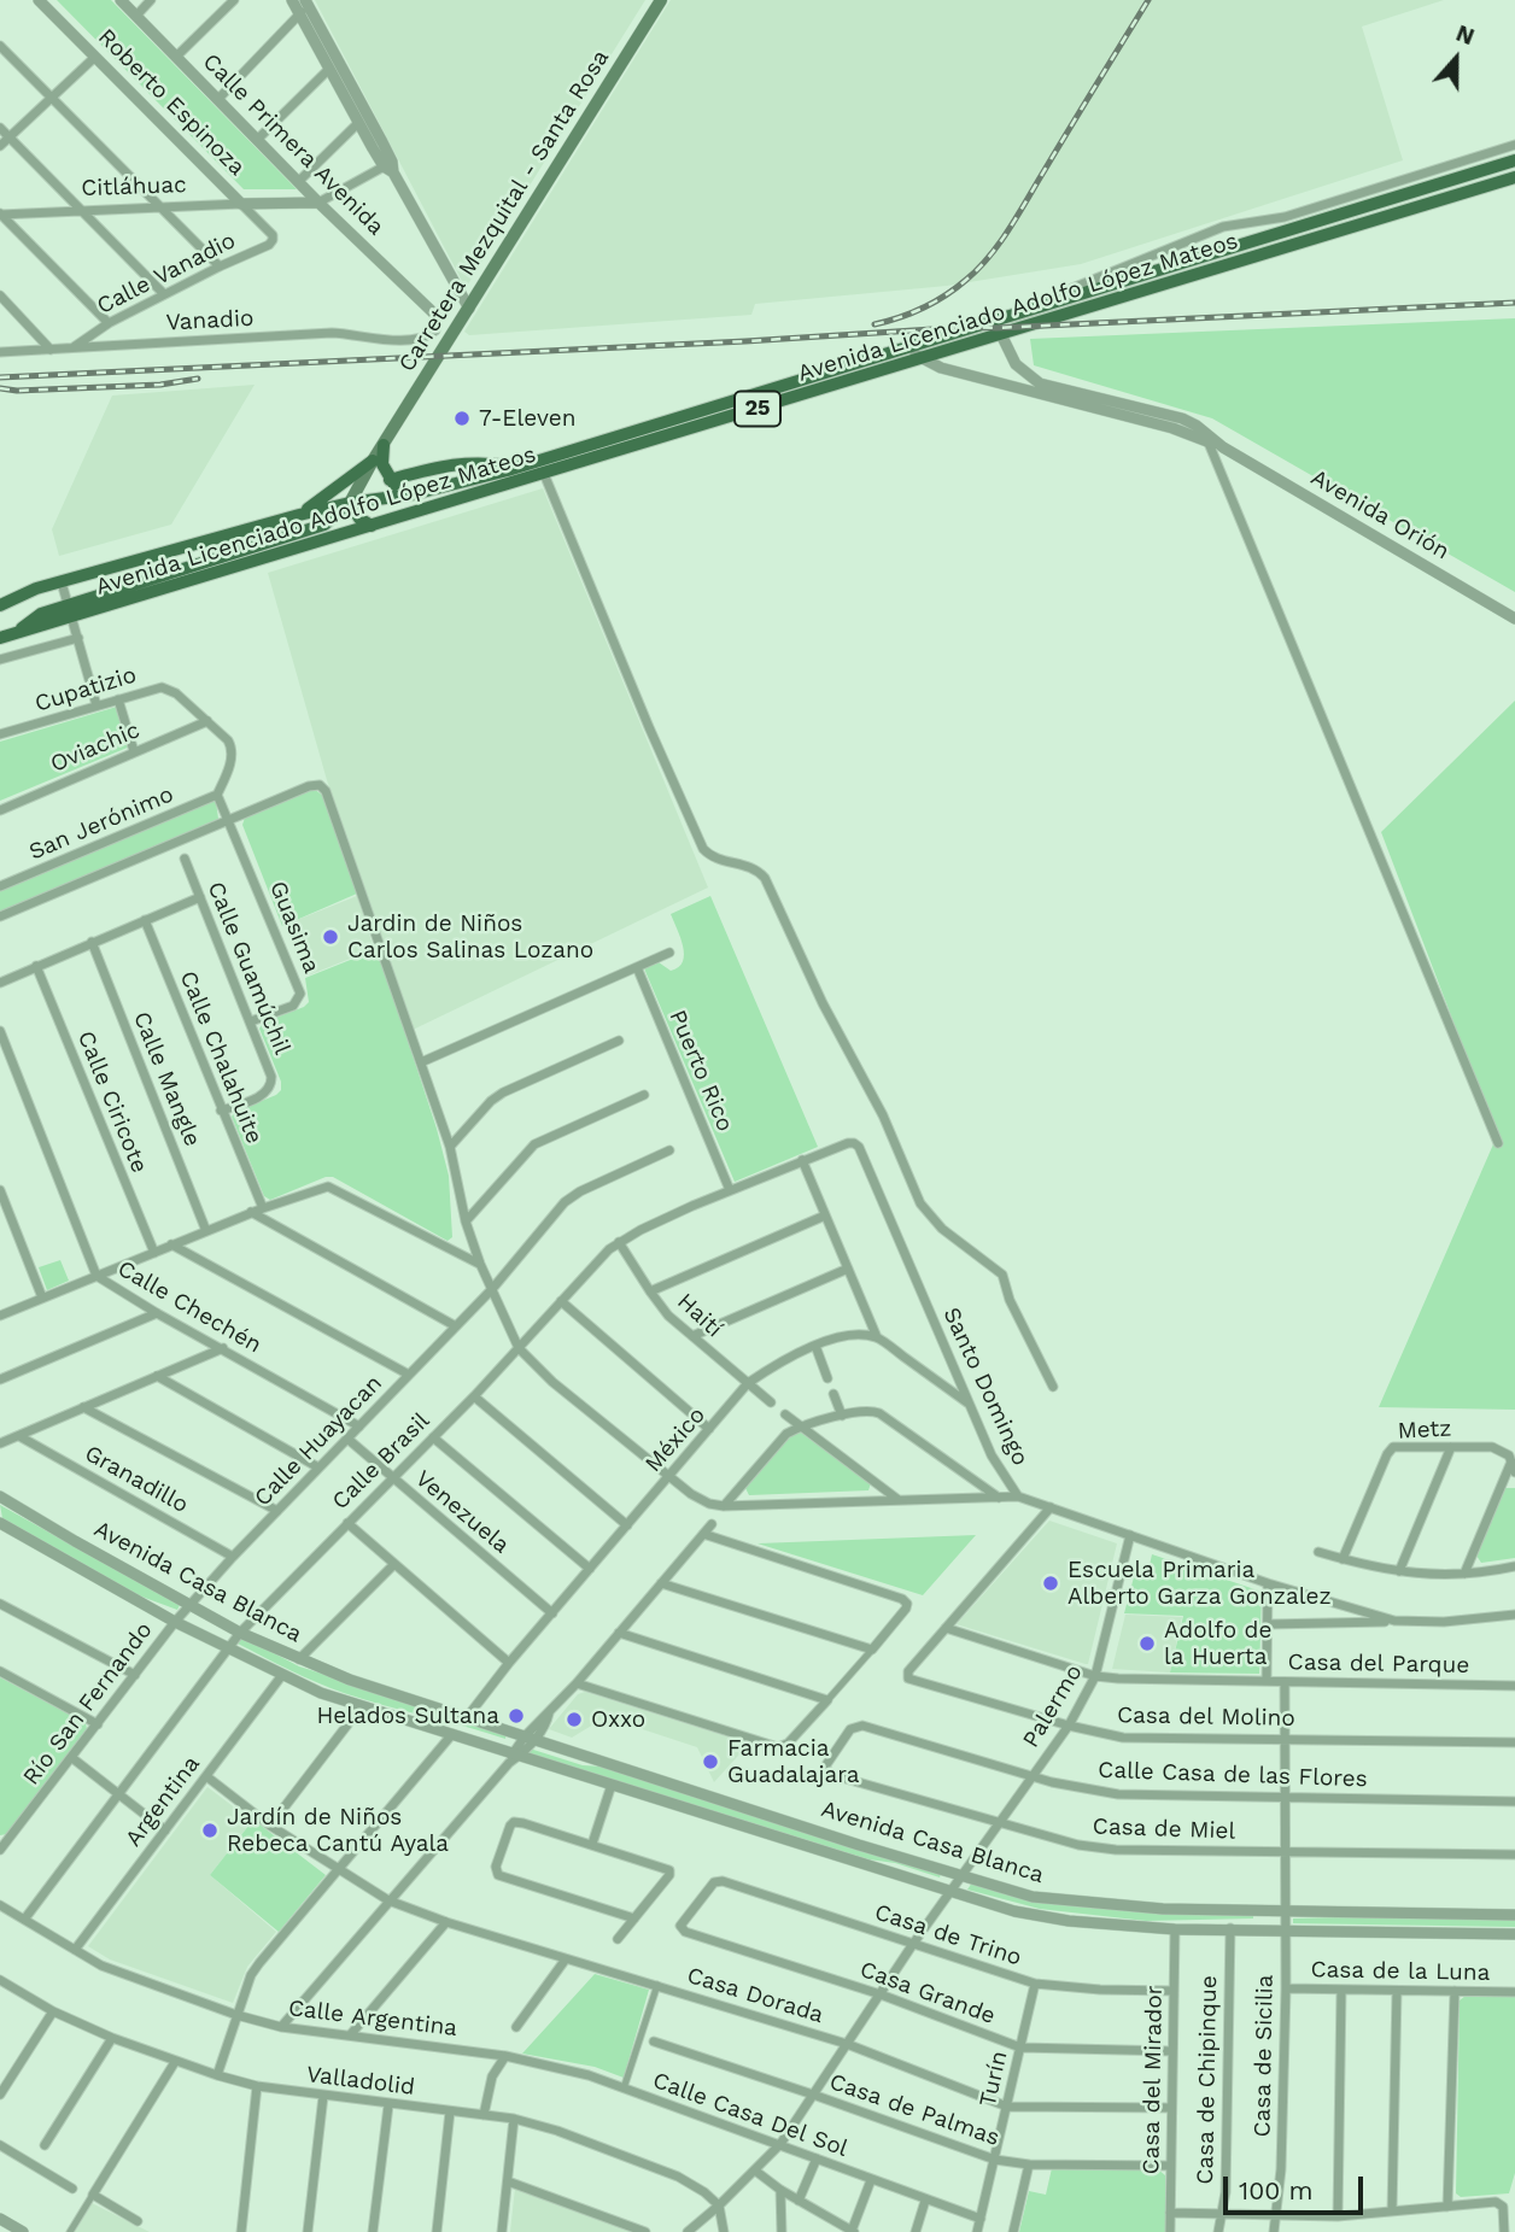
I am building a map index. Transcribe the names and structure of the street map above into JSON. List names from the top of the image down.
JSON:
{
  "streets": {
    "main road": ["Carretera Mezquital - Santa Rosa", "Avenida Licenciado Adolfo López Mateos", "25"],
    "street": [
      "Roberto Espinoza",
      "Calle Primera Avenida",
      "Citláhuac",
      "Calle Vanadio",
      "Vanadio",
      "Avenida Orión",
      "Cupatizio",
      "Oviachic",
      "San Jerónimo",
      "Guasima",
      "Calle Guamúchil",
      "Calle Chalahuite",
      "Puerto Rico",
      "Calle Mangle",
      "Calle Ciricote",
      "Calle Chechén",
      "Haití",
      "Santo Domingo",
      "Metz",
      "México",
      "Calle Huayacan",
      "Calle Brasil",
      "Granadillo",
      "Venezuela",
      "Avenida Casa Blanca",
      "Casa del Parque",
      "Río San Fernando",
      "Palermo",
      "Casa del Molino",
      "Calle Casa de las Flores",
      "Argentina",
      "Casa de Miel",
      "Casa de Trino",
      "Casa de la Luna",
      "Casa Grande",
      "Casa Dorada",
      "Calle Argentina",
      "Casa de Sicilia",
      "Turín",
      "Casa del Mirador",
      "Casa de Chipinque",
      "Valladolid",
      "Casa de Palmas",
      "Calle Casa Del Sol"
    ]
  },
  "crossings": [
    ["Roberto Espinoza", "Citláhuac"],
    ["Roberto Espinoza", "Calle Vanadio"],
    ["Calle Primera Avenida", "Citláhuac"],
    ["Calle Primera Avenida", "Vanadio"],
    ["Carretera Mezquital - Santa Rosa", "Avenida Licenciado Adolfo López Mateos"],
    ["Calle Vanadio", "Vanadio"],
    ["Avenida Licenciado Adolfo López Mateos", "Avenida Orión"],
    ["Cupatizio", "Oviachic"],
    ["Cupatizio", "San Jerónimo"],
    ["Guasima", "Calle Guamúchil"],
    ["Calle Guamúchil", "Calle Chalahuite"],
    ["Puerto Rico", "Calle Brasil"],
    ["Calle Chechén", "Calle Huayacan"],
    ["Haití", "México"],
    ["Haití", "Calle Brasil"],
    ["Santo Domingo", "Calle Brasil"],
    ["Santo Domingo", "Palermo"],
    ["México", "Venezuela"],
    ["México", "Avenida Casa Blanca"],
    ["Calle Huayacan", "Granadillo"],
    ["Calle Huayacan", "Venezuela"],
    ["Calle Huayacan", "Avenida Casa Blanca"],
    ["Calle Huayacan", "Río San Fernando"],
    ["Calle Brasil", "Venezuela"],
    ["Calle Brasil", "Avenida Casa Blanca"],
    ["Calle Brasil", "Calle Argentina"],
    ["Avenida Casa Blanca", "Río San Fernando"],
    ["Avenida Casa Blanca", "Palermo"],
    ["Avenida Casa Blanca", "Argentina"],
    ["Avenida Casa Blanca", "Casa de Sicilia"],
    ["Avenida Casa Blanca", "Casa del Mirador"],
    ["Avenida Casa Blanca", "Casa de Chipinque"],
    ["Casa del Parque", "Palermo"],
    ["Casa del Parque", "Casa del Molino"],
    ["Casa del Parque", "Casa de Sicilia"],
    ["Palermo", "Casa del Molino"],
    ["Palermo", "Calle Casa de las Flores"],
    ["Palermo", "Casa de Miel"],
    ["Palermo", "Casa de Trino"],
    ["Palermo", "Casa Grande"],
    ["Palermo", "Casa Dorada"],
    ["Palermo", "Valladolid"],
    ["Palermo", "Casa de Palmas"],
    ["Palermo", "Calle Casa Del Sol"],
    ["Casa del Molino", "Casa de Sicilia"],
    ["Calle Casa de las Flores", "Casa de Miel"],
    ["Calle Casa de las Flores", "Casa de Sicilia"],
    ["Argentina", "Casa Dorada"],
    ["Argentina", "Calle Argentina"],
    ["Casa de Miel", "Casa de Sicilia"],
    ["Casa de Trino", "Casa Grande"],
    ["Casa de Trino", "Turín"],
    ["Casa de Trino", "Casa del Mirador"],
    ["Casa de la Luna", "Casa de Sicilia"],
    ["Casa Grande", "Turín"],
    ["Casa Grande", "Casa del Mirador"],
    ["Casa Dorada", "Turín"],
    ["Casa Dorada", "Casa del Mirador"],
    ["Calle Argentina", "Calle Casa Del Sol"],
    ["Turín", "Casa de Palmas"],
    ["Turín", "Calle Casa Del Sol"],
    ["Casa del Mirador", "Casa de Palmas"]
  ],
  "places": [
    "7-Eleven",
    "Jardin de Niños Carlos Salinas Lozano",
    "Escuela Primaria Alberto Garza Gonzalez",
    "Adolfo de la Huerta",
    "Helados Sultana",
    "Oxxo",
    "Farmacia Guadalajara",
    "Jardín de Niños Rebeca Cantú Ayala"
  ],
  "scale_bar": "100 m",
  "north": "top"
}
